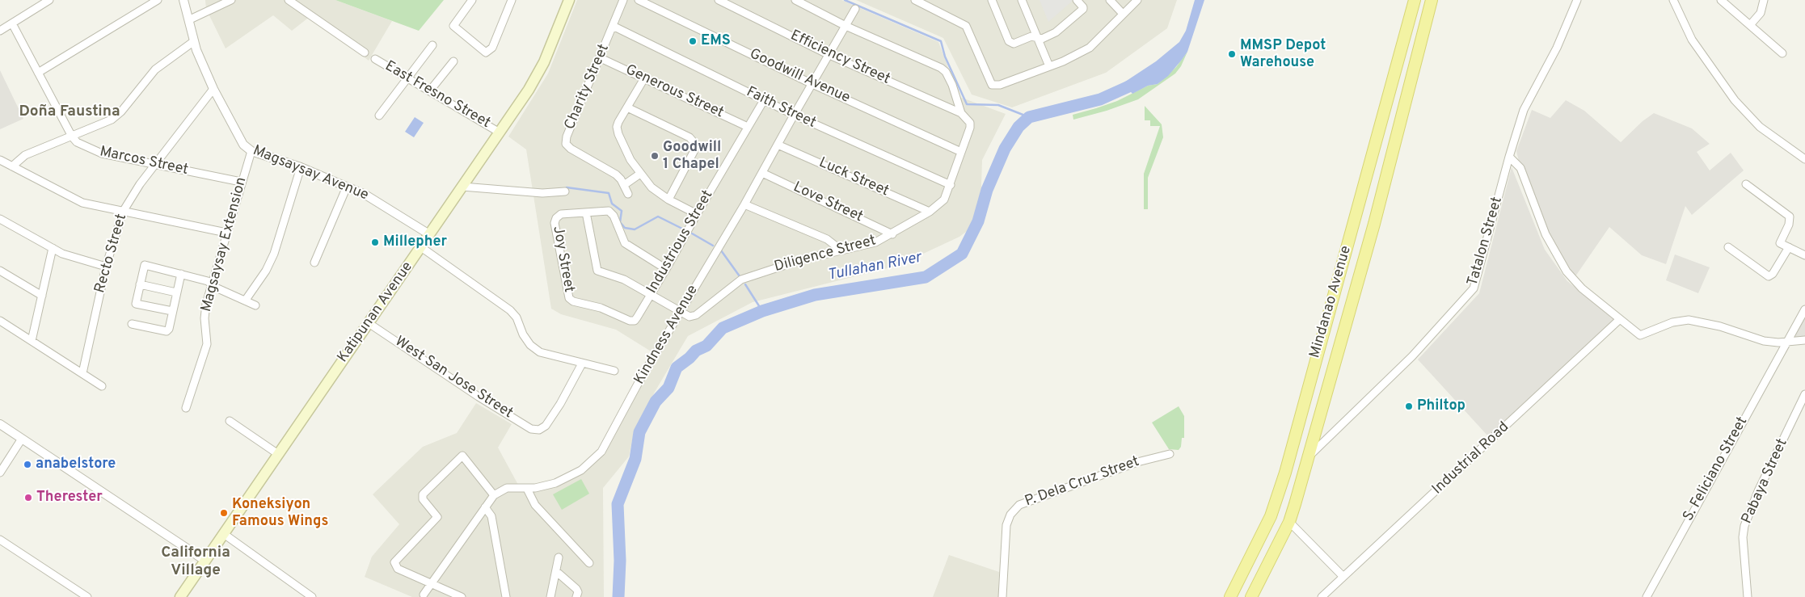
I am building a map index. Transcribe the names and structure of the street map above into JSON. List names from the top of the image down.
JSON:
{
  "streets": {
    "main road": ["Mindanao Avenue", "Katipunan Avenue"],
    "street": [
      "Efficiency Street",
      "Goodwill Avenue",
      "Charity Street",
      "Generous Street",
      "East Fresno Street",
      "Faith Street",
      "Marcos Street",
      "Magsaysay Avenue",
      "Luck Street",
      "Love Street",
      "Tatalon Street",
      "Industrious Street",
      "Magsaysay Extension",
      "Recto Street",
      "Diligence Street",
      "Joy Street",
      "Kindness Avenue",
      "West San Jose Street",
      "Industrial Road",
      "S. Feliciano Street",
      "Pabaya Street",
      "P. Dela Cruz Street"
    ]
  },
  "crossings": [
    ["Efficiency Street", "Diligence Street"],
    ["Efficiency Street", "Kindness Avenue"],
    ["Goodwill Avenue", "Diligence Street"],
    ["Goodwill Avenue", "Kindness Avenue"],
    ["Charity Street", "Generous Street"],
    ["Charity Street", "Faith Street"],
    ["Generous Street", "Industrious Street"],
    ["East Fresno Street", "Katipunan Avenue"],
    ["Faith Street", "Industrious Street"],
    ["Faith Street", "Diligence Street"],
    ["Faith Street", "Kindness Avenue"],
    ["Marcos Street", "Magsaysay Extension"],
    ["Marcos Street", "Recto Street"],
    ["Magsaysay Avenue", "Magsaysay Extension"],
    ["Magsaysay Avenue", "Recto Street"],
    ["Magsaysay Avenue", "Katipunan Avenue"],
    ["Luck Street", "Diligence Street"],
    ["Luck Street", "Kindness Avenue"],
    ["Love Street", "Diligence Street"],
    ["Love Street", "Kindness Avenue"],
    ["Tatalon Street", "Mindanao Avenue"],
    ["Industrious Street", "Diligence Street"],
    ["Industrious Street", "Joy Street"],
    ["Diligence Street", "Joy Street"],
    ["Diligence Street", "Kindness Avenue"],
    ["Katipunan Avenue", "West San Jose Street"]
  ],
  "districts": ["Doña Faustina", "California Village"],
  "water": ["Tullahan River"],
  "places": [
    "EMS",
    "MMSP Depot Warehouse",
    "Goodwill 1 Chapel",
    "Millepher",
    "Philtop",
    "anabelstore",
    "Therester",
    "Koneksiyon Famous Wings"
  ]
}
